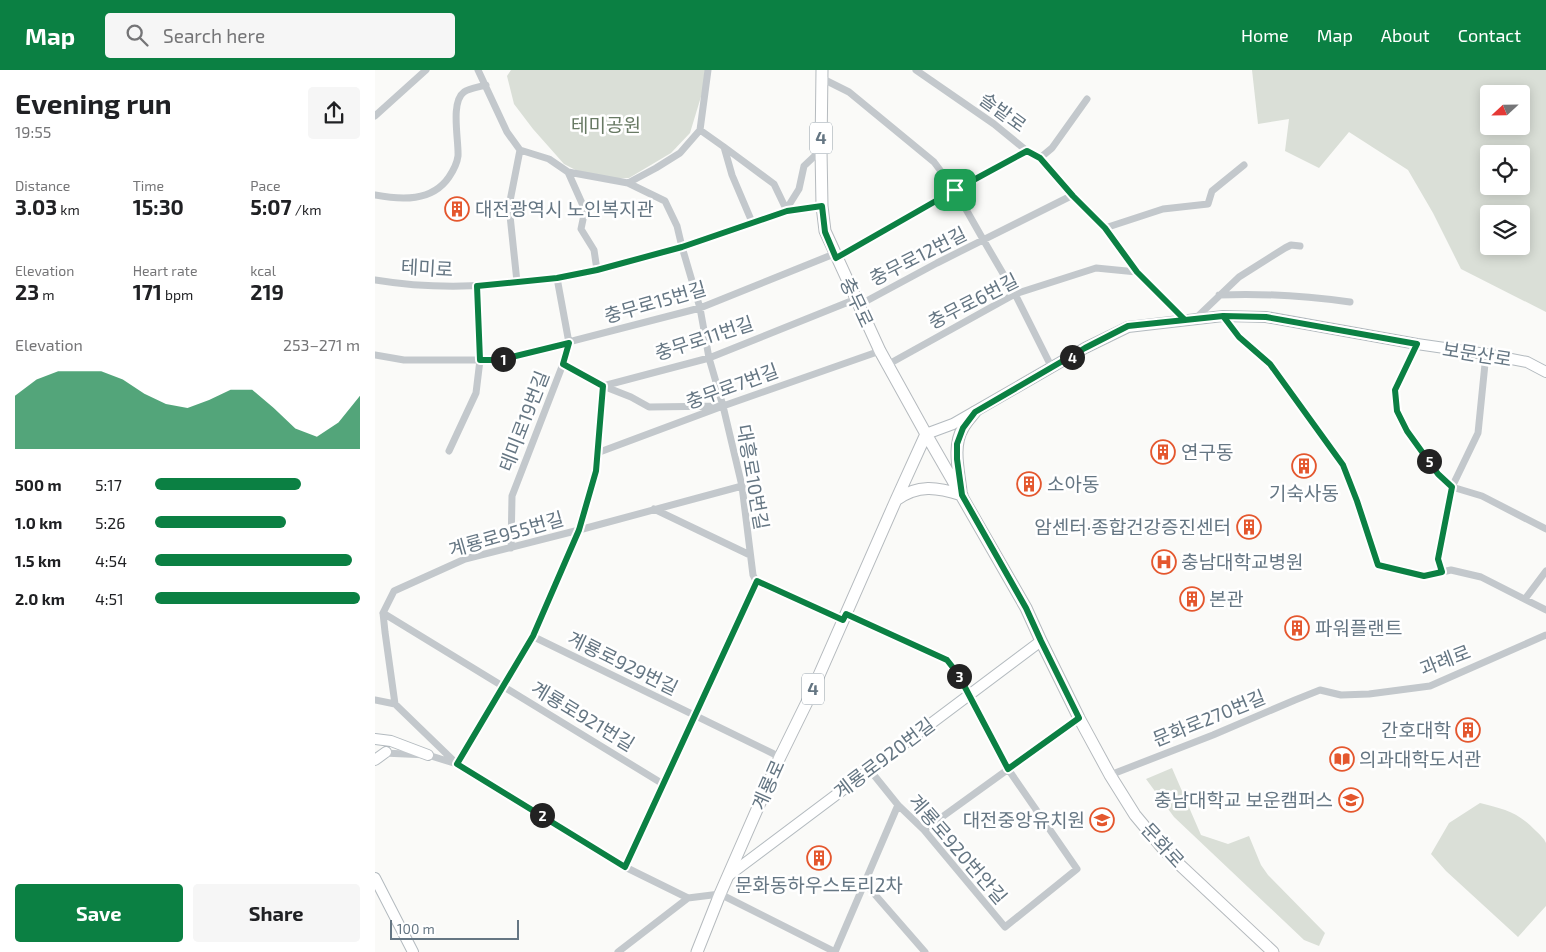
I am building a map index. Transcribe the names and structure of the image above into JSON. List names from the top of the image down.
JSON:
{
  "streets": {
    "main road": [
      "4",
      "충무로",
      "보문산로",
      "계룡로920번길",
      "계룡로",
      "문화로"
    ],
    "street": [
      "솔밭로",
      "충무로12번길",
      "테미로",
      "충무로6번길",
      "충무로15번길",
      "충무로11번길",
      "충무로7번길",
      "테미로19번길",
      "대흥로10번길",
      "계룡로955번길",
      "과례로",
      "계룡로929번길",
      "계룡로921번길",
      "문화로270번길",
      "계룡로920번안길"
    ]
  },
  "crossings": [
    ["솔밭로", "충무로12번길"],
    ["솔밭로", "충무로6번길"],
    ["솔밭로", "충무로15번길"],
    ["솔밭로", "보문산로"],
    ["충무로12번길", "충무로"],
    ["충무로12번길", "충무로11번길"],
    ["테미로", "충무로15번길"],
    ["테미로", "충무로"],
    ["테미로", "테미로19번길"],
    ["테미로", "대흥로10번길"],
    ["충무로6번길", "충무로"],
    ["충무로15번길", "충무로"],
    ["충무로15번길", "테미로19번길"],
    ["충무로15번길", "대흥로10번길"],
    ["충무로", "충무로11번길"],
    ["충무로", "보문산로"],
    ["충무로", "충무로7번길"],
    ["충무로", "계룡로"],
    ["충무로", "문화로"],
    ["충무로11번길", "대흥로10번길"],
    ["보문산로", "계룡로"],
    ["보문산로", "문화로"],
    ["충무로7번길", "대흥로10번길"],
    ["테미로19번길", "계룡로955번길"],
    ["대흥로10번길", "계룡로955번길"],
    ["계룡로955번길", "계룡로921번길"],
    ["과례로", "문화로270번길"],
    ["계룡로929번길", "계룡로"],
    ["문화로270번길", "문화로"],
    ["계룡로920번길", "계룡로"],
    ["계룡로920번길", "문화로"],
    ["계룡로920번길", "계룡로920번안길"],
    ["계룡로", "문화로"],
    ["계룡로", "계룡로920번안길"]
  ],
  "parks": ["테미공원"],
  "places": {
    "building": [
      "대전광역시 노인복지관",
      "연구동",
      "기숙사동",
      "소아동",
      "암센터·종합건강증진센터",
      "본관",
      "파워플랜트",
      "간호대학",
      "문화동하우스토리2차"
    ],
    "hospital": ["충남대학교병원"],
    "library": ["의과대학도서관"],
    "school or university": ["충남대학교 보운캠퍼스", "대전중앙유치원"]
  },
  "scale_bar": "100 m",
  "north": "left",
  "page": {
    "header": "Map",
    "search": "Search here",
    "nav": [
      "Home",
      "Map",
      "About",
      "Contact"
    ],
    "heading": ["Evening run", "19:55"],
    "stats": [
      ["Distance", "3.03 km"],
      ["Time", "15:30"],
      ["Pace", "5:07 /km"],
      ["Elevation", "23 m"],
      ["Heart rate", "171 bpm"],
      ["kcal", "219"]
    ],
    "chart": ["Elevation", "253–271 m"],
    "pins": [
      "4",
      "1",
      "5",
      "3",
      "2"
    ],
    "list": [
      {
        "name": "500 m",
        "note": "5:17"
      },
      {
        "name": "1.0 km",
        "note": "5:26"
      },
      {
        "name": "1.5 km",
        "note": "4:54"
      },
      {
        "name": "2.0 km",
        "note": "4:51"
      }
    ],
    "buttons": ["Save", "Share"],
    "scale": "100 m"
  }
}
